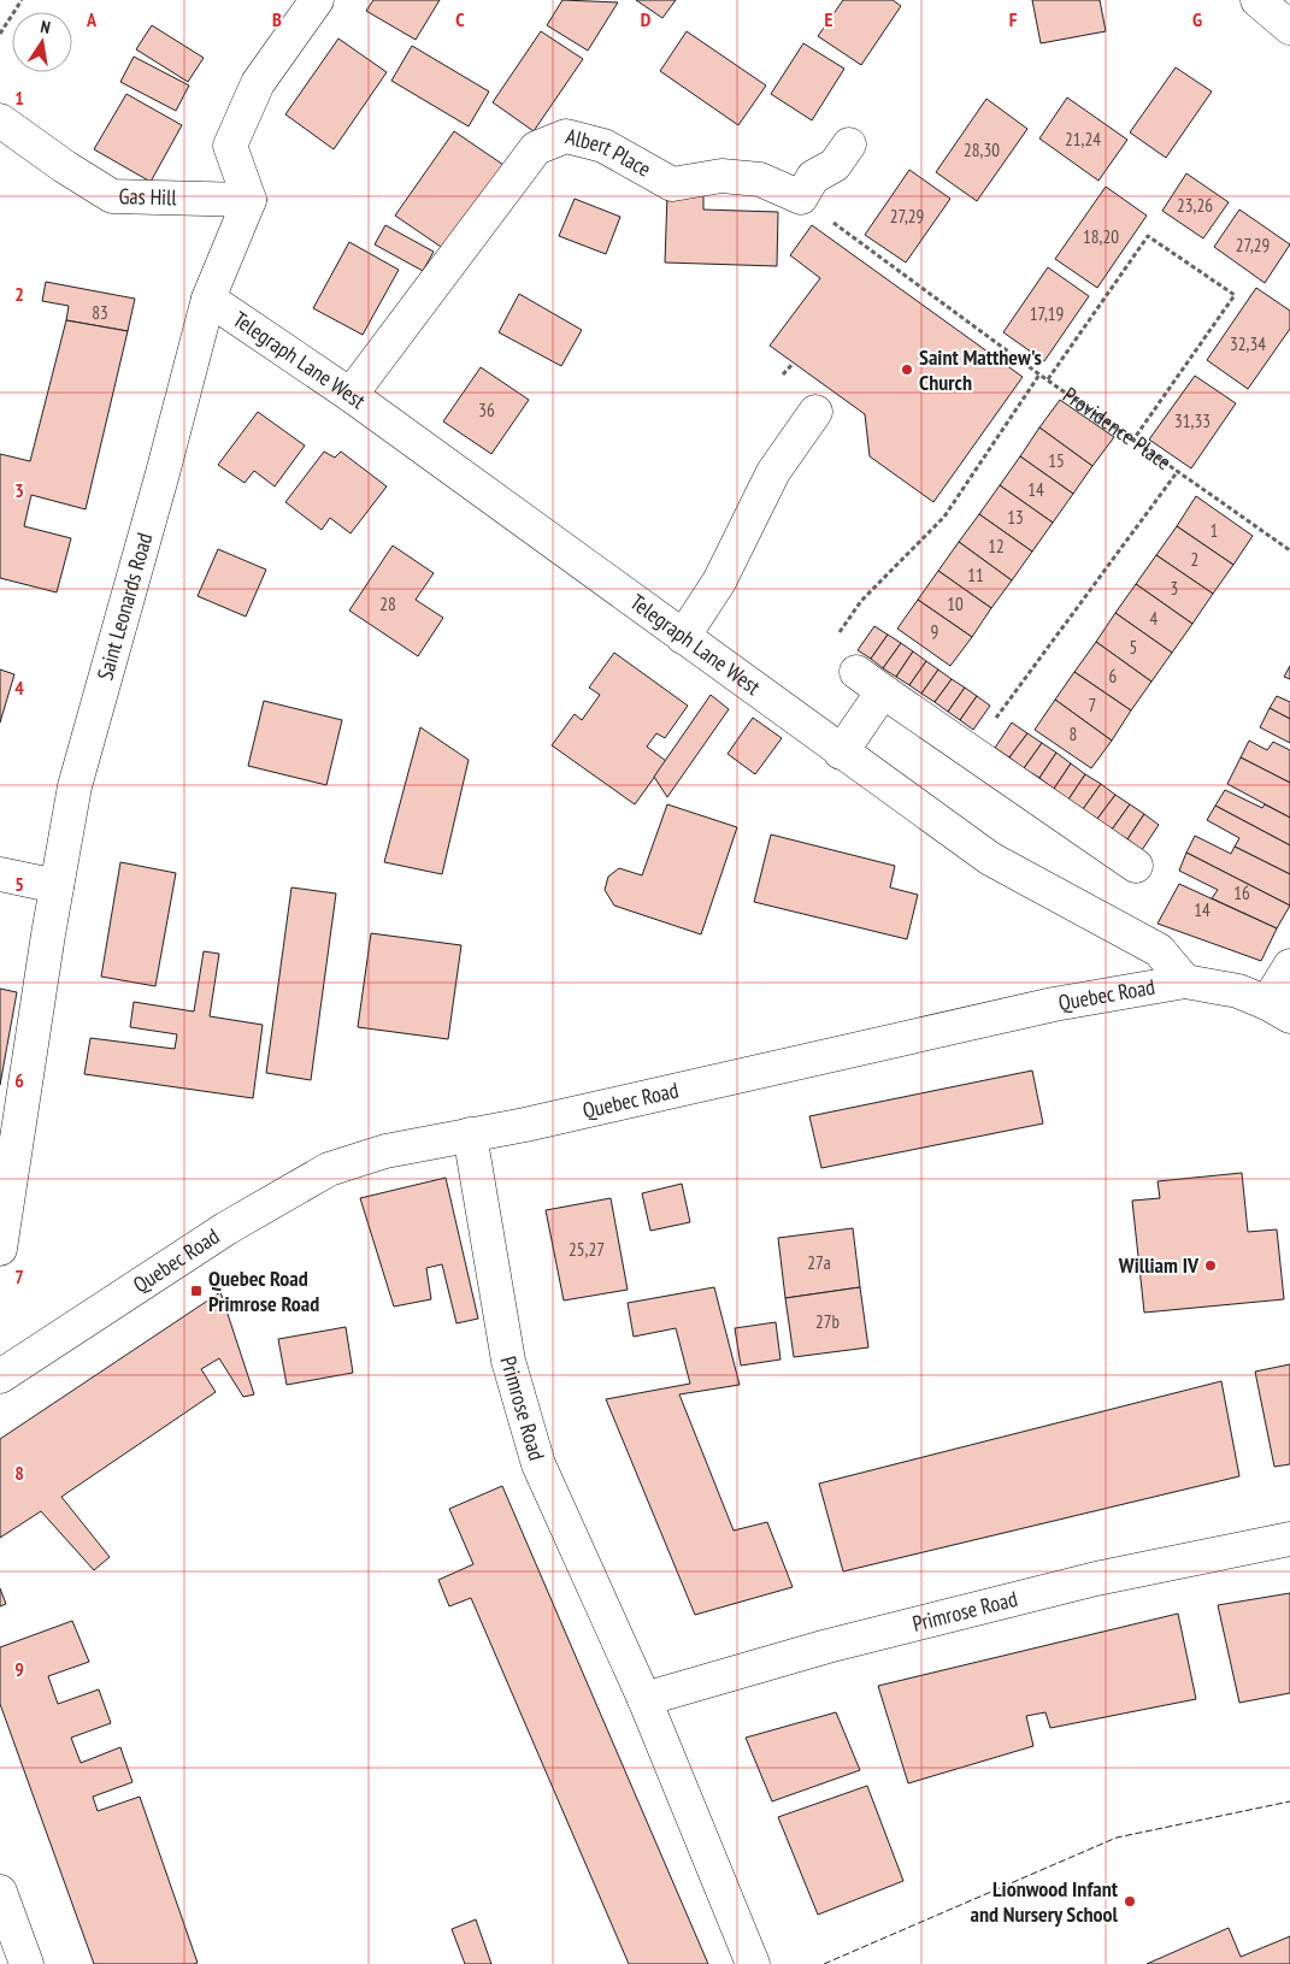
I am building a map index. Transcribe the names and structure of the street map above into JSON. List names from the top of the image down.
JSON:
{
  "streets": {
    "street": [
      "Albert Place",
      "Gas Hill",
      "Telegraph Lane West",
      "Saint Leonards Road",
      "Quebec Road",
      "Primrose Road"
    ],
    "path": ["Providence Place"]
  },
  "crossings": [
    ["Albert Place", "Telegraph Lane West"],
    ["Albert Place", "Providence Place"],
    ["Gas Hill", "Saint Leonards Road"],
    ["Telegraph Lane West", "Saint Leonards Road"],
    ["Telegraph Lane West", "Quebec Road"],
    ["Quebec Road", "Primrose Road"]
  ],
  "places": {
    "other": ["Saint Matthew's Church", "William IV", "Lionwood Infant and Nursery School"],
    "transit": ["Quebec Road Primrose Road"]
  },
  "house_numbers": [
    "21,24",
    "28,30",
    "23,26",
    "27,29",
    "18,20",
    "27,29",
    "83",
    "17,19",
    "32,34",
    "36",
    "31,33",
    "15",
    "14",
    "13",
    "1",
    "12",
    "2",
    "11",
    "3",
    "28",
    "10",
    "4",
    "9",
    "5",
    "6",
    "7",
    "8",
    "16",
    "14",
    "25,27",
    "27a",
    "27b"
  ],
  "north": "top",
  "grid": {
    "columns": [
      "A",
      "B",
      "C",
      "D",
      "E",
      "F",
      "G"
    ],
    "rows": [
      "1",
      "2",
      "3",
      "4",
      "5",
      "6",
      "7",
      "8",
      "9"
    ]
  }
}
